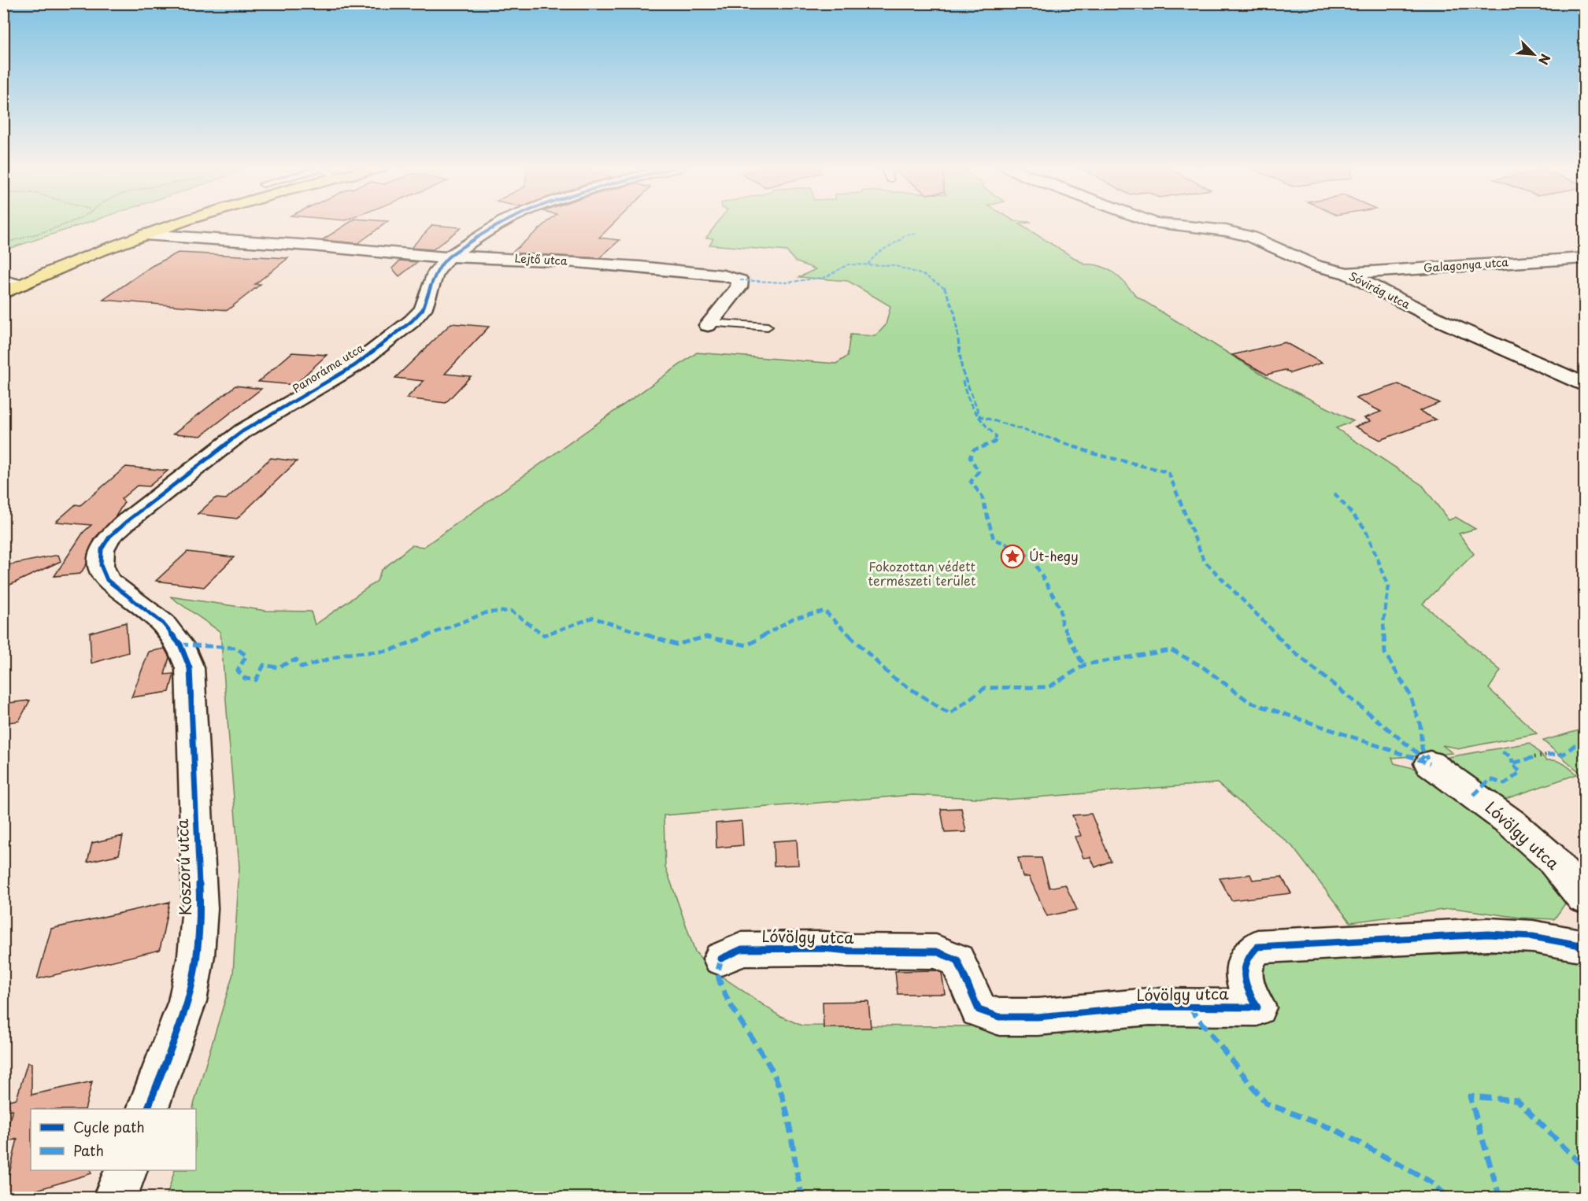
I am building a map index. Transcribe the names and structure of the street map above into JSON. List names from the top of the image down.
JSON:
{
  "streets": {
    "street": [
      "Lejtő utca",
      "Galagonya utca",
      "Sóvirág utca",
      "Panoráma utca",
      "Lóvölgy utca",
      "Koszorú utca"
    ]
  },
  "crossings": [
    ["Lejtő utca", "Panoráma utca"],
    ["Galagonya utca", "Sóvirág utca"],
    ["Panoráma utca", "Koszorú utca"]
  ],
  "parks": ["Fokozottan védett természeti terület"],
  "places": {
    "place": ["Út-hegy"]
  },
  "legend": ["Cycle path", "Path"],
  "north": "bottom right"
}
